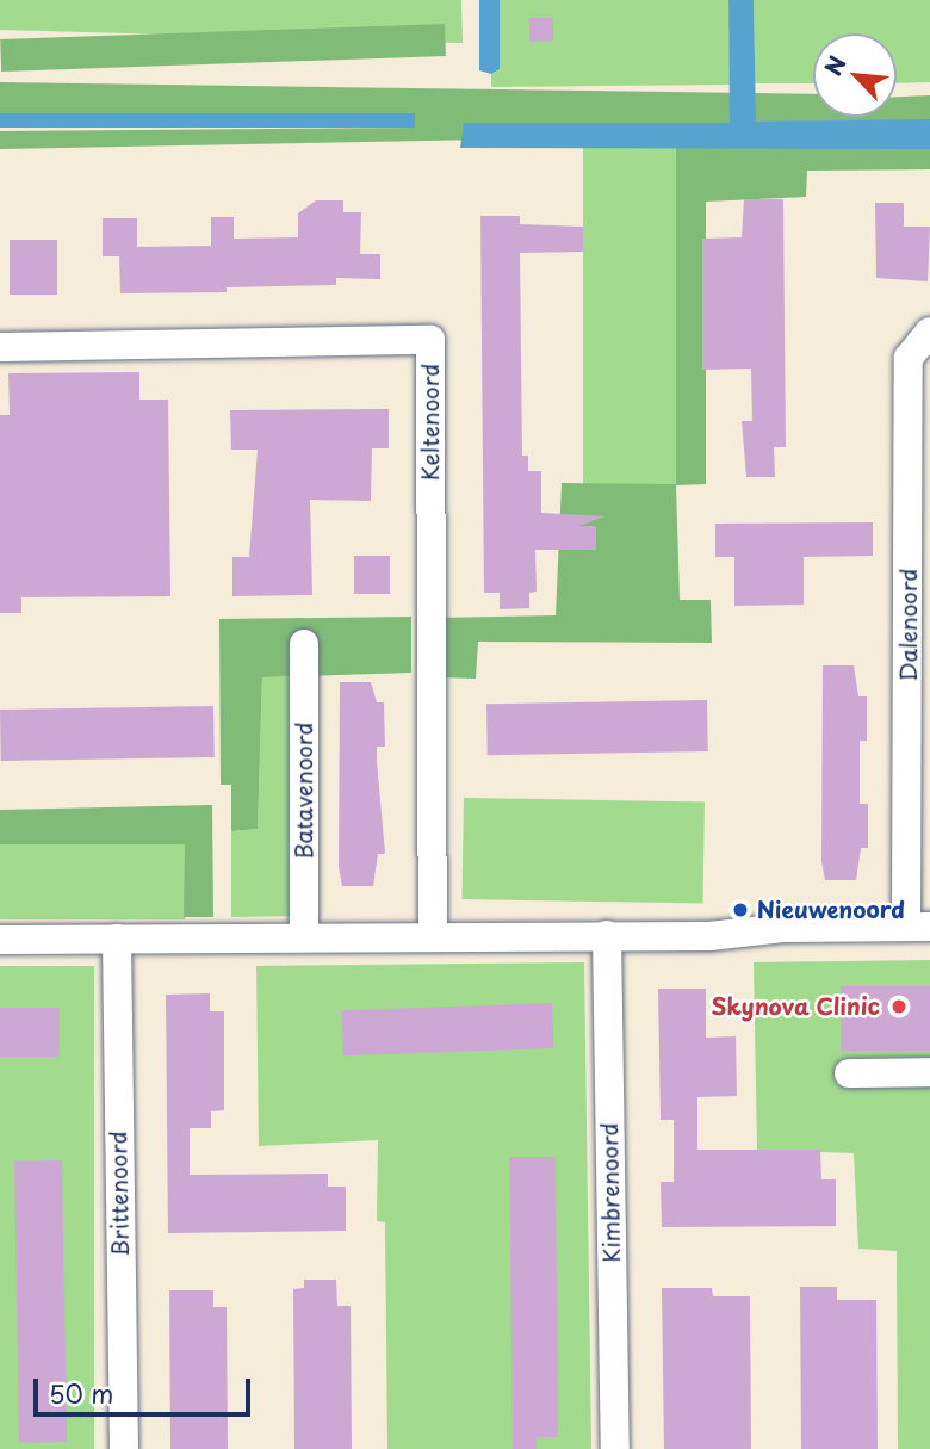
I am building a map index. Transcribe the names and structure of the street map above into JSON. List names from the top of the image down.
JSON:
{
  "streets": {
    "street": [
      "Keltenoord",
      "Dalenoord",
      "Batavenoord",
      "Kimbrenoord",
      "Brittenoord"
    ]
  },
  "places": ["Nieuwenoord", "Skynova Clinic"],
  "scale_bar": "50 m",
  "north": "top left"
}
